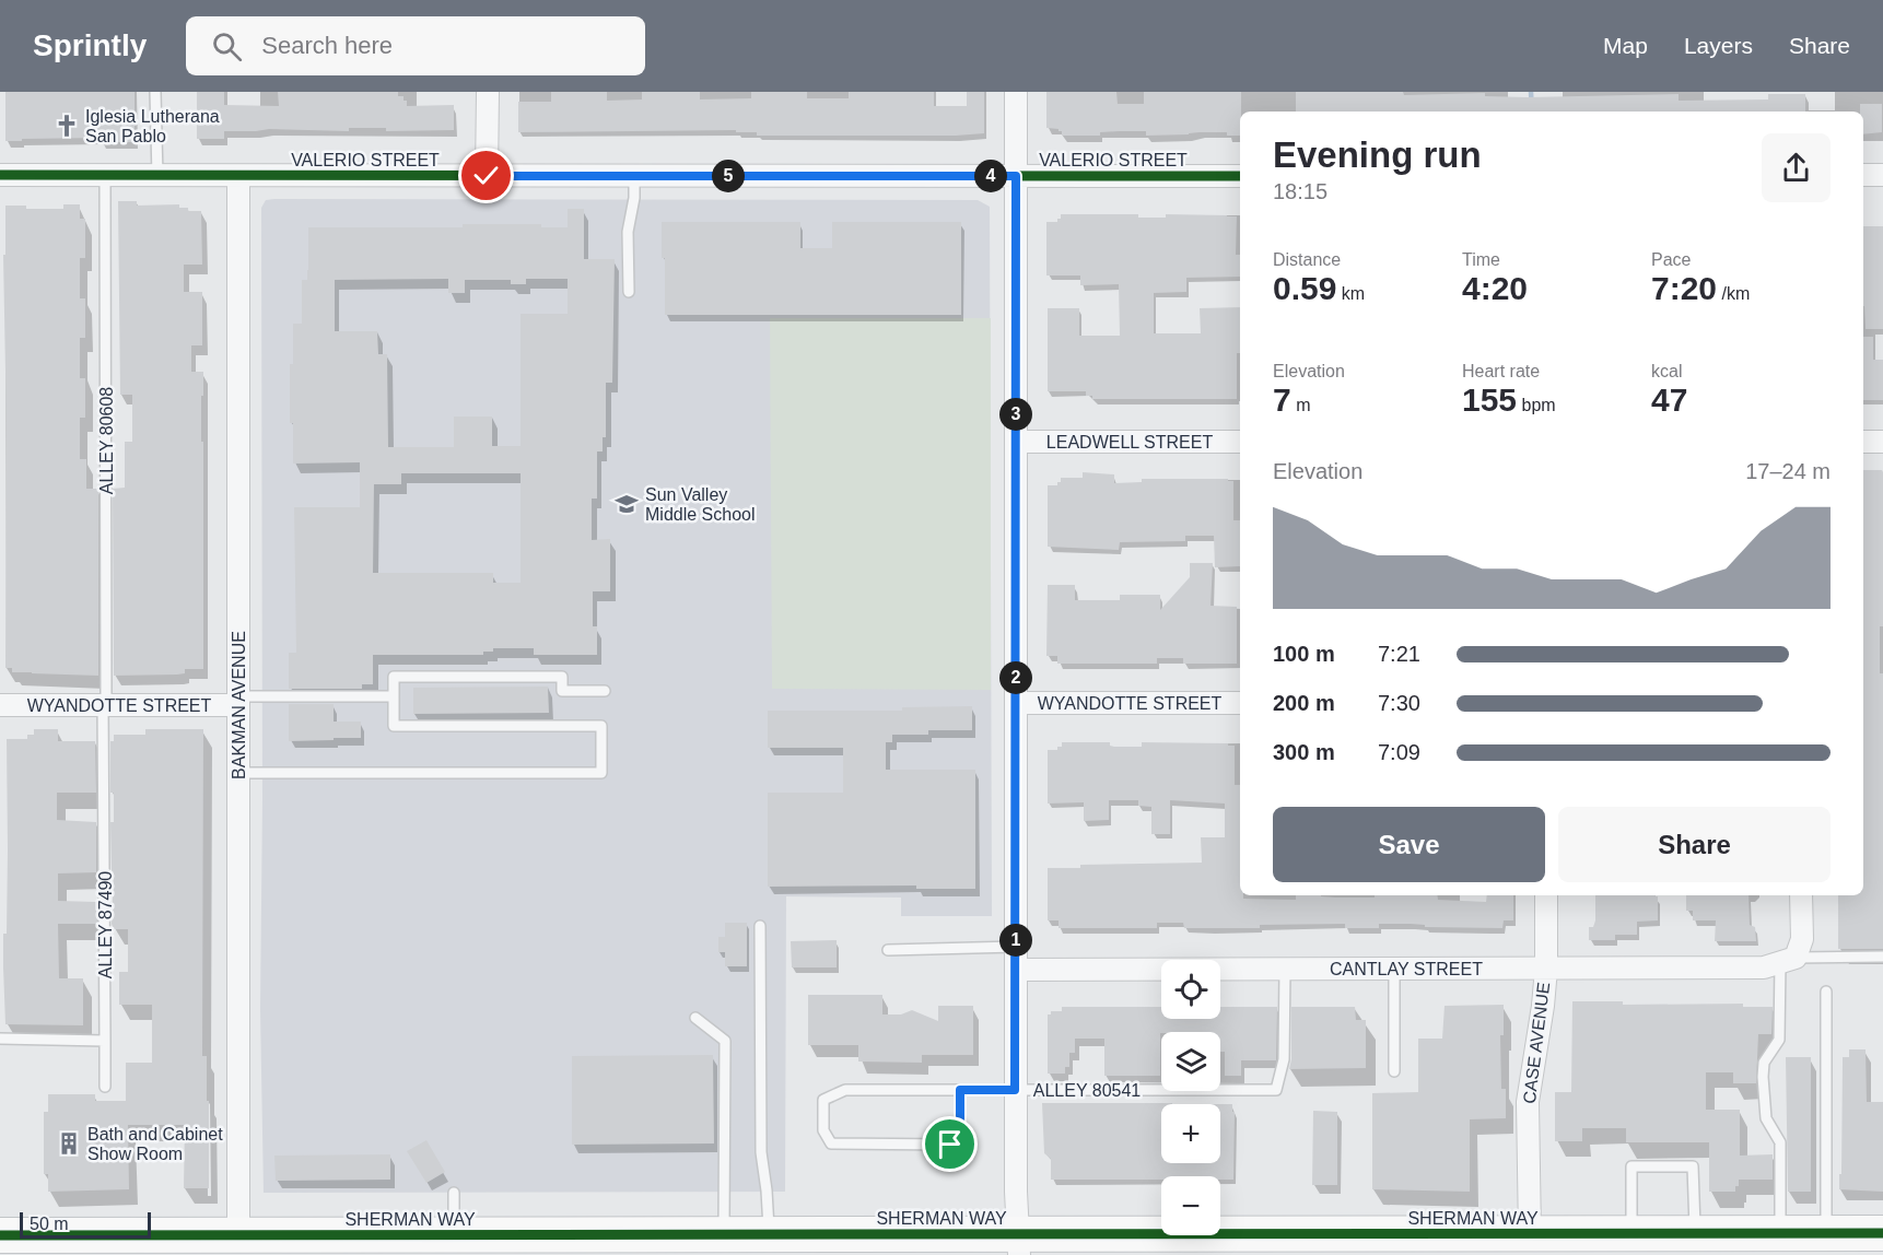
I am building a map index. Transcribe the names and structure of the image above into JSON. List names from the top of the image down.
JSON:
{
  "streets": {
    "main road": ["SHERMAN WAY"],
    "street": [
      "VALERIO STREET",
      "LEADWELL STREET",
      "WYANDOTTE STREET",
      "BAKMAN AVENUE",
      "CANTLAY STREET",
      "CASE AVENUE"
    ],
    "lane": ["ALLEY 80608", "ALLEY 87490", "ALLEY 80541"]
  },
  "crossings": [
    ["VALERIO STREET", "ALLEY 80608"],
    ["VALERIO STREET", "BAKMAN AVENUE"],
    ["ALLEY 80608", "WYANDOTTE STREET"],
    ["ALLEY 80608", "ALLEY 87490"],
    ["WYANDOTTE STREET", "BAKMAN AVENUE"],
    ["WYANDOTTE STREET", "ALLEY 87490"],
    ["BAKMAN AVENUE", "SHERMAN WAY"],
    ["CANTLAY STREET", "CASE AVENUE"],
    ["CANTLAY STREET", "ALLEY 80541"],
    ["CASE AVENUE", "SHERMAN WAY"]
  ],
  "places": {
    "church": ["Iglesia Lutherana San Pablo"],
    "school or university": ["Sun Valley Middle School"],
    "building": ["Bath and Cabinet Show Room"]
  },
  "scale_bar": "50 m",
  "page": {
    "header": "Sprintly",
    "search": "Search here",
    "nav": ["Map", "Layers", "Share"],
    "heading": ["Evening run", "18:15"],
    "pins": [
      "4",
      "5",
      "3",
      "2",
      "1"
    ],
    "stats": [
      ["Distance", "0.59 km"],
      ["Time", "4:20"],
      ["Pace", "7:20 /km"],
      ["Elevation", "7 m"],
      ["Heart rate", "155 bpm"],
      ["kcal", "47"]
    ],
    "chart": ["Elevation", "17–24 m"],
    "list": [
      {
        "name": "100 m",
        "note": "7:21"
      },
      {
        "name": "200 m",
        "note": "7:30"
      },
      {
        "name": "300 m",
        "note": "7:09"
      }
    ],
    "buttons": ["Save", "Share"],
    "map_buttons": ["+", "−"],
    "scale": "50 m"
  }
}
